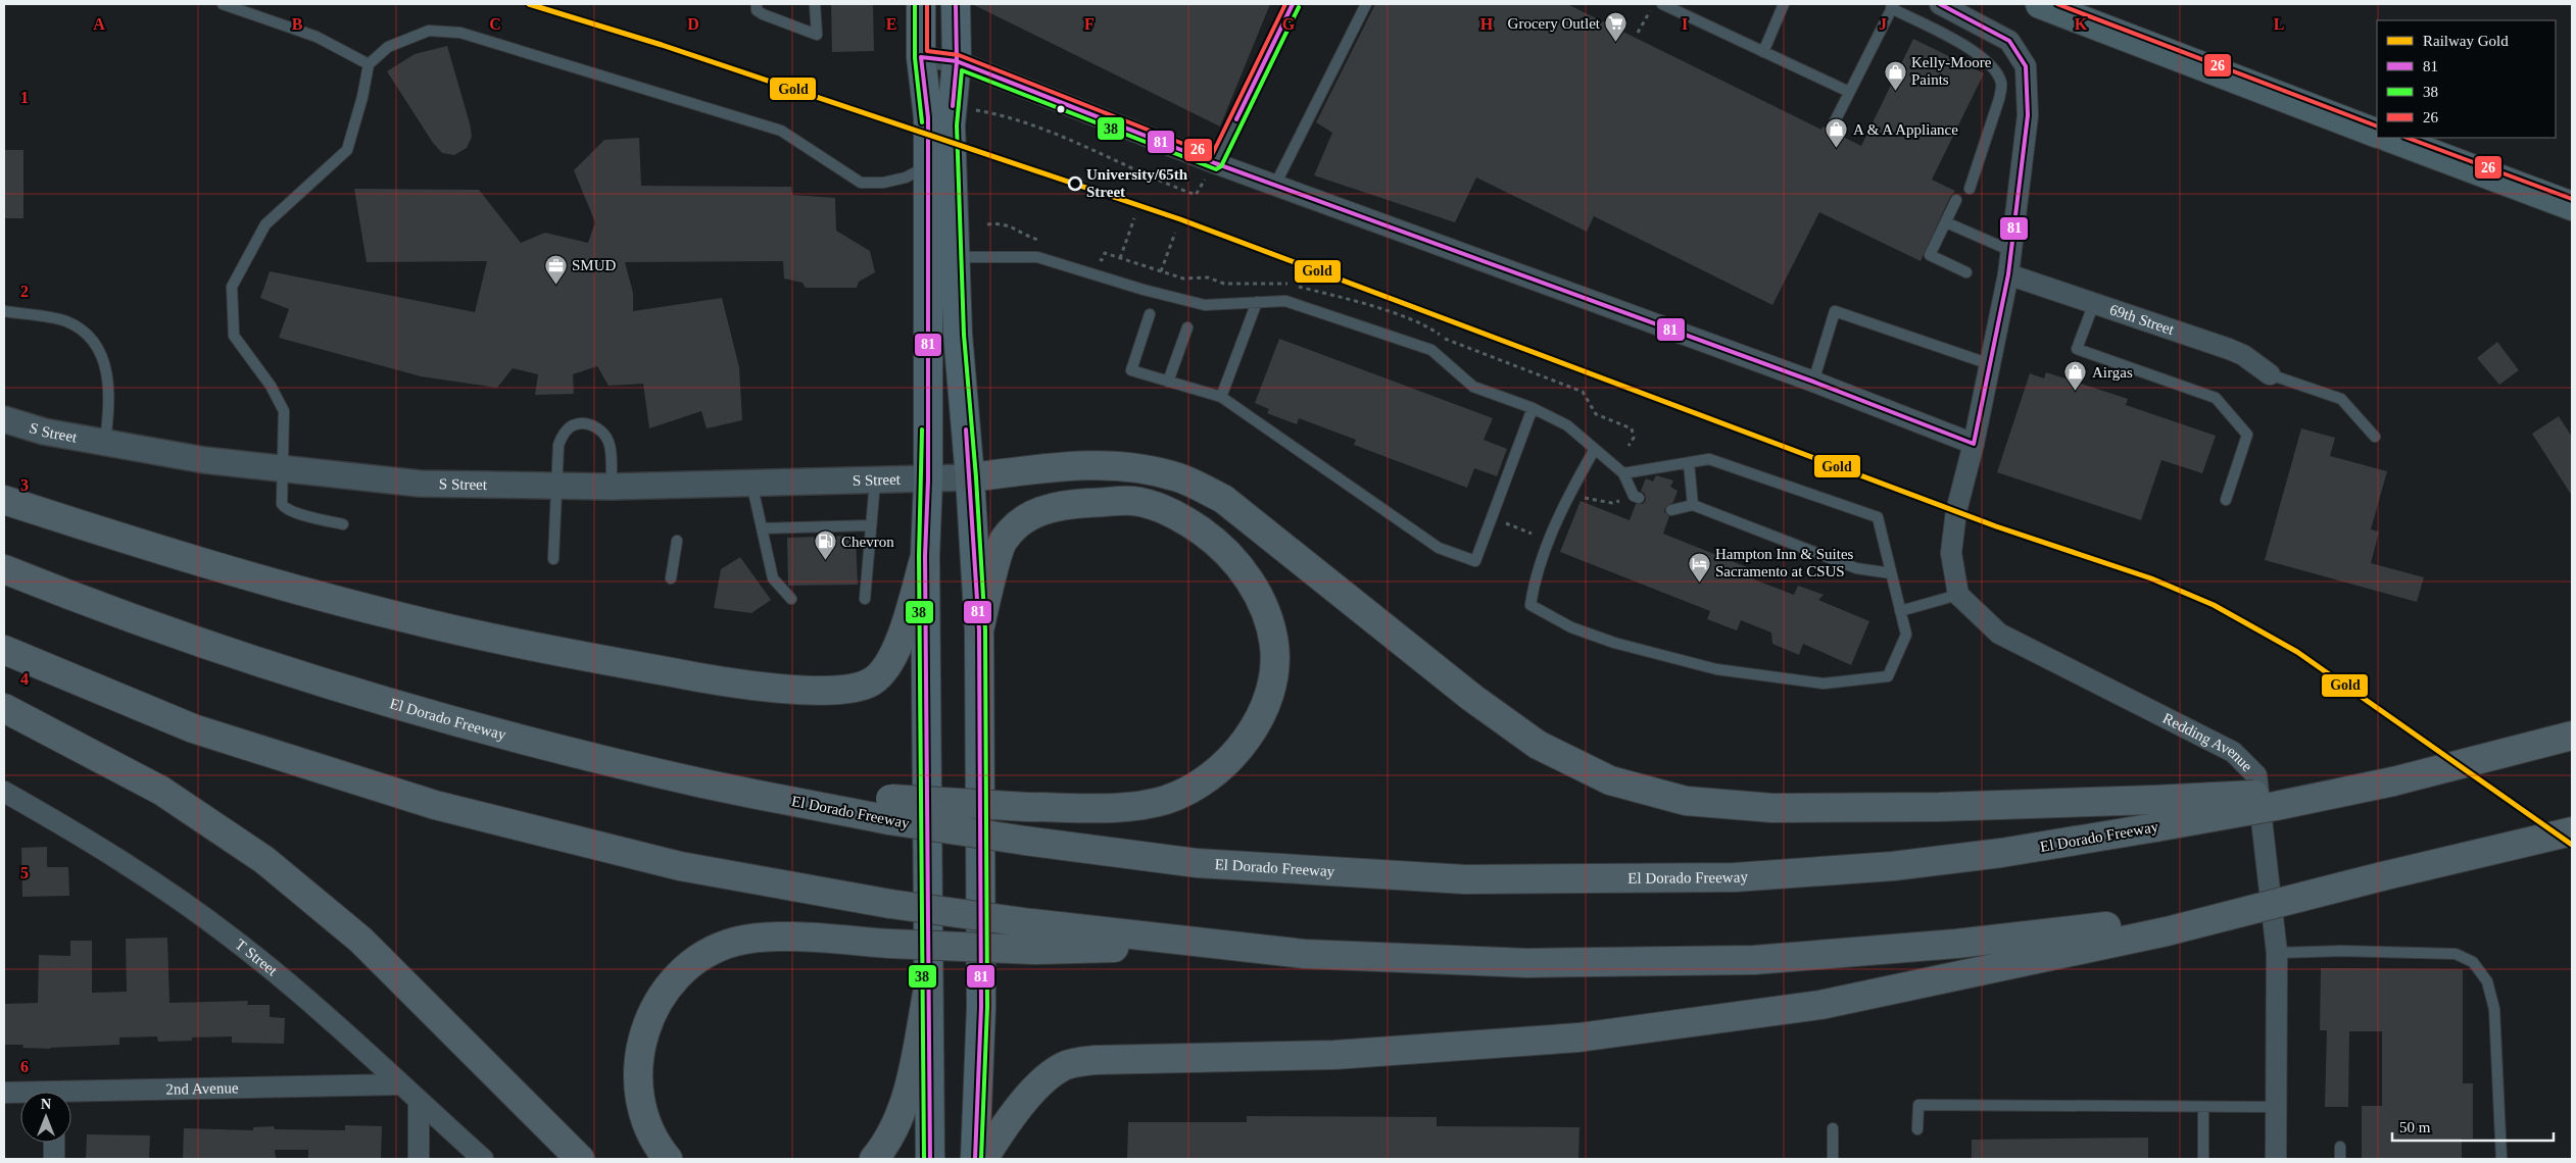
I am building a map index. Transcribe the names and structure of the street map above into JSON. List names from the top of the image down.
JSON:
{
  "streets": {
    "highway": ["El Dorado Freeway"],
    "street": [
      "69th Street",
      "S Street",
      "Redding Avenue",
      "T Street",
      "2nd Avenue"
    ]
  },
  "crossings": [
    ["T Street", "2nd Avenue"]
  ],
  "places": {
    "supermarket": ["Grocery Outlet"],
    "shop": ["Kelly-Moore Paints", "A & A Appliance", "Airgas"],
    "other": ["University/65th Street"],
    "office": ["SMUD"],
    "fuel station": ["Chevron"],
    "hotel": ["Hampton Inn & Suites Sacramento at CSUS"]
  },
  "lines": [
    "rail line Gold",
    "transit line 81",
    "transit line 38",
    "transit line 26"
  ],
  "legend": [
    "Railway Gold",
    "81",
    "38",
    "26"
  ],
  "scale_bar": "50 m",
  "north": "top",
  "grid": {
    "columns": [
      "A",
      "B",
      "C",
      "D",
      "E",
      "F",
      "G",
      "H",
      "I",
      "J",
      "K",
      "L"
    ],
    "rows": [
      "1",
      "2",
      "3",
      "4",
      "5",
      "6"
    ]
  }
}
